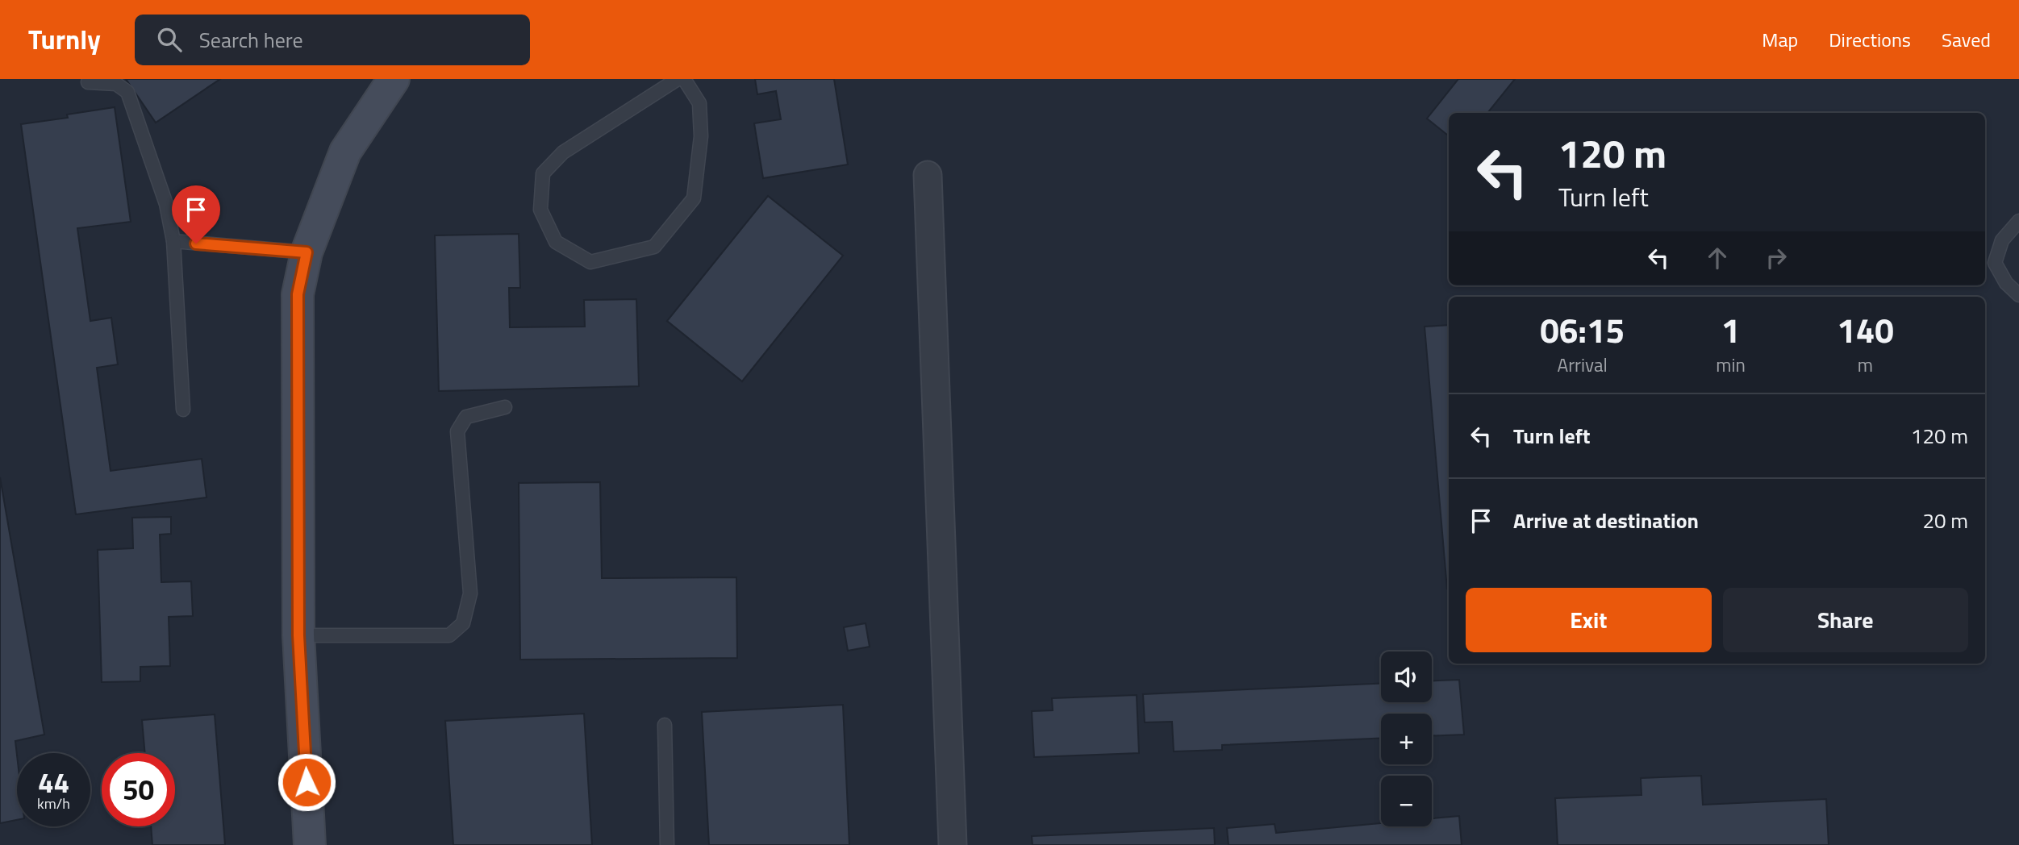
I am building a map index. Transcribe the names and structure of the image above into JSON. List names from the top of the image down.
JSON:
{
  "page": {
    "header": "Turnly",
    "search": "Search here",
    "nav": ["Map", "Directions", "Saved"],
    "turn": ["120 m", "Turn left"],
    "eta": [
      "06:15",
      "Arrival",
      "1",
      "min",
      "140",
      "m"
    ],
    "list": [
      {
        "name": "Turn left",
        "value": "120 m"
      },
      {
        "name": "Arrive at destination",
        "value": "20 m"
      }
    ],
    "buttons": ["Exit", "Share"],
    "map_buttons": ["+", "−"],
    "speed": "44 km/h",
    "limit": "50"
  }
}
